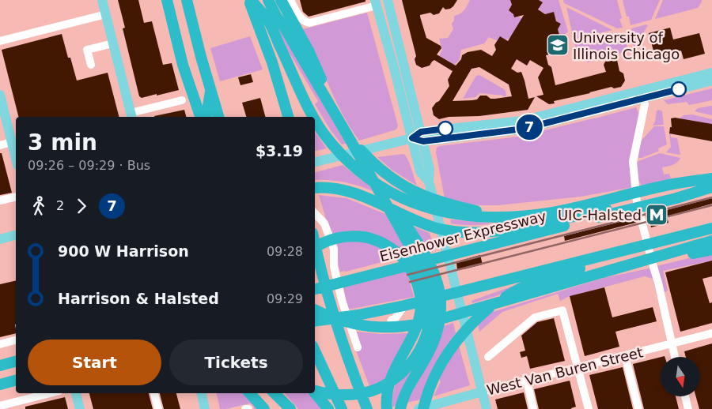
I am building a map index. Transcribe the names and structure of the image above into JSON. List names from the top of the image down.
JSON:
{
  "streets": {
    "highway": ["Eisenhower Expressway"],
    "main road": ["West Van Buren Street"]
  },
  "places": {
    "school or university": ["University of Illinois Chicago"],
    "metro station": ["UIC-Halsted"]
  },
  "lines": ["bus line 7"],
  "north": "bottom",
  "page": {
    "on_map": "7",
    "heading": ["3 min", "09:26 – 09:29 · Bus", "$3.19"],
    "legs": ["2", "7"],
    "list": [
      {
        "name": "900 W Harrison",
        "value": "09:28"
      },
      {
        "name": "Harrison & Halsted",
        "value": "09:29"
      }
    ],
    "buttons": ["Start", "Tickets"]
  }
}
